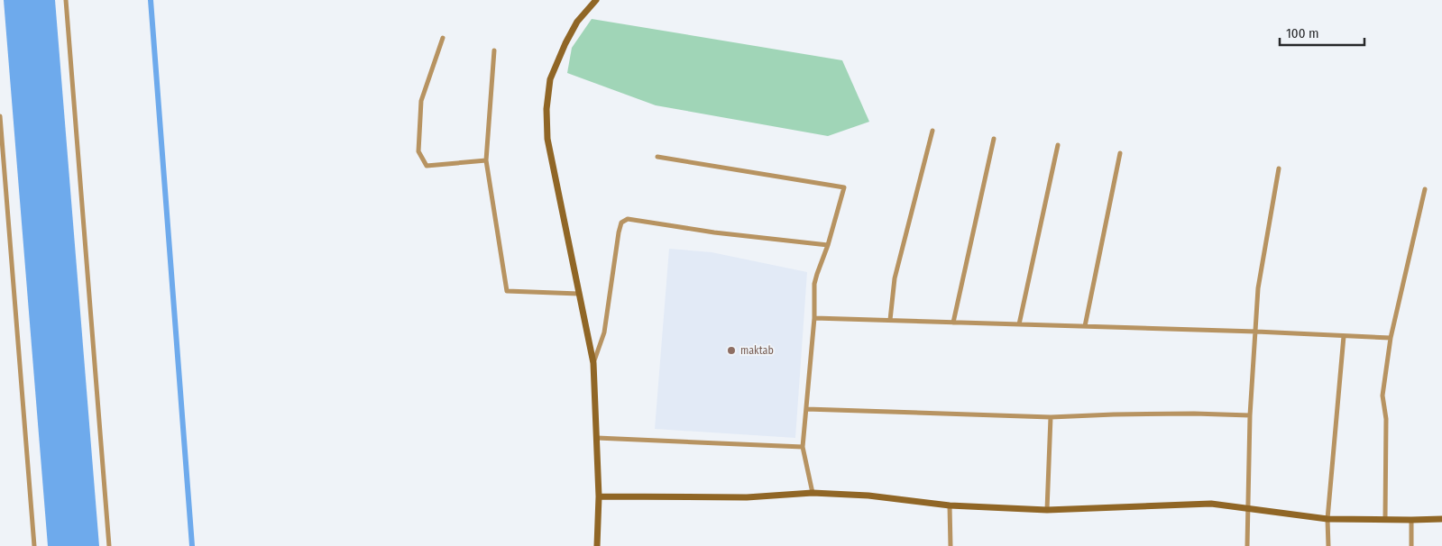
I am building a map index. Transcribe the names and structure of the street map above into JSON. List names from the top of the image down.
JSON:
{
  "places": ["maktab"],
  "scale_bar": "100 m"
}
